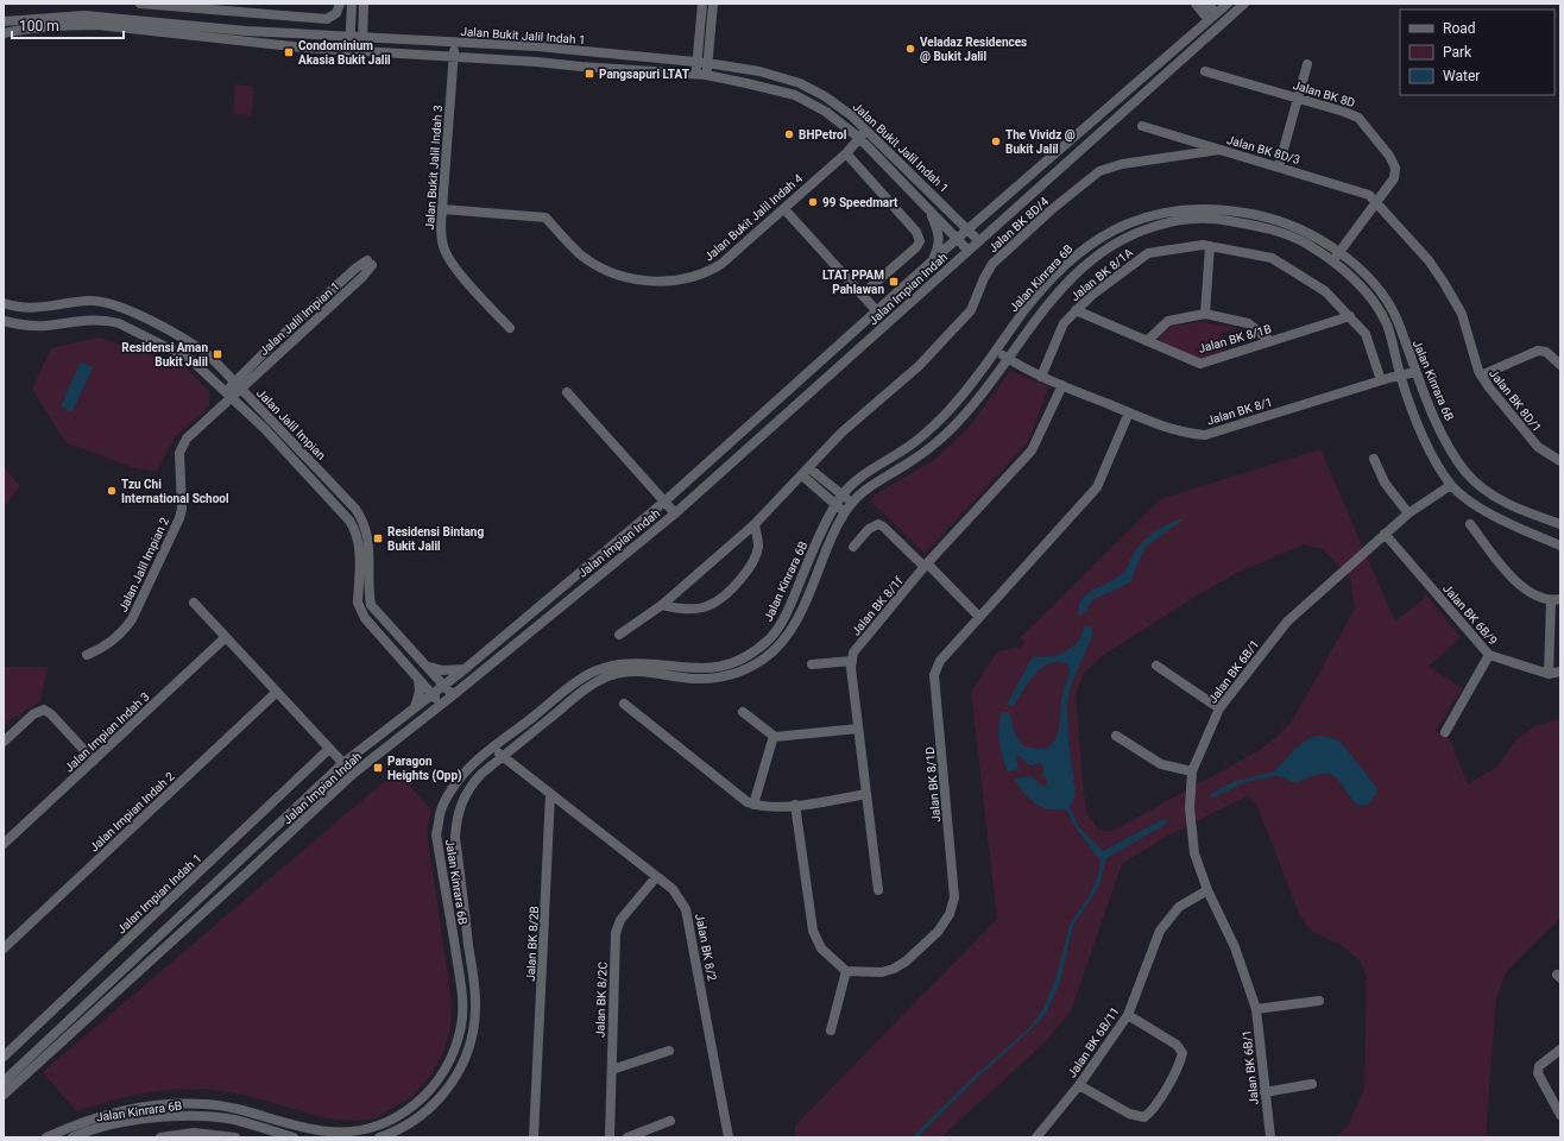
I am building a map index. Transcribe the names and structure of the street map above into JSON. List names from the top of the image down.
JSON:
{
  "streets": {
    "street": [
      "Jalan Bukit Jalil Indah 1",
      "Jalan BK 8D",
      "Jalan BK 8D/3",
      "Jalan Bukit Jalil Indah 3",
      "Jalan Bukit Jalil Indah 4",
      "Jalan BK 8D/4",
      "Jalan BK 8/1A",
      "Jalan Kinrara 6B",
      "Jalan Impian Indah",
      "Jalan Jalil Impian 1",
      "Jalan BK 8/1B",
      "Jalan BK 8D/1",
      "Jalan BK 8/1",
      "Jalan Jalil Impian",
      "Jalan Jalil Impian 2",
      "Jalan BK 8/1f",
      "Jalan BK 6B/9",
      "Jalan BK 6B/1",
      "Jalan Impian Indah 3",
      "Jalan BK 8/1D",
      "Jalan Impian Indah 2",
      "Jalan Impian Indah 1",
      "Jalan BK 8/2B",
      "Jalan BK 8/2",
      "Jalan BK 8/2C",
      "Jalan BK 6B/11"
    ]
  },
  "crossings": [
    ["Jalan Bukit Jalil Indah 1", "Jalan Bukit Jalil Indah 3"],
    ["Jalan Bukit Jalil Indah 1", "Jalan Bukit Jalil Indah 4"],
    ["Jalan Bukit Jalil Indah 1", "Jalan Impian Indah"],
    ["Jalan BK 8D", "Jalan BK 8D/3"],
    ["Jalan BK 8D", "Jalan Kinrara 6B"],
    ["Jalan BK 8D", "Jalan BK 8D/1"],
    ["Jalan BK 8D/3", "Jalan BK 8D/4"],
    ["Jalan BK 8D/3", "Jalan BK 8D/1"],
    ["Jalan Bukit Jalil Indah 3", "Jalan Bukit Jalil Indah 4"],
    ["Jalan BK 8/1A", "Jalan BK 8/1B"],
    ["Jalan BK 8/1A", "Jalan BK 8/1"],
    ["Jalan Kinrara 6B", "Jalan BK 8/1"],
    ["Jalan Kinrara 6B", "Jalan BK 6B/1"],
    ["Jalan Impian Indah", "Jalan Jalil Impian"],
    ["Jalan Jalil Impian 1", "Jalan Jalil Impian"],
    ["Jalan Jalil Impian 1", "Jalan Jalil Impian 2"],
    ["Jalan BK 8/1", "Jalan BK 8/1f"],
    ["Jalan BK 8/1", "Jalan BK 8/1D"],
    ["Jalan Jalil Impian", "Jalan Jalil Impian 2"],
    ["Jalan BK 6B/9", "Jalan BK 6B/1"],
    ["Jalan BK 6B/1", "Jalan BK 6B/11"],
    ["Jalan BK 8/2B", "Jalan BK 8/2"],
    ["Jalan BK 8/2", "Jalan BK 8/2C"]
  ],
  "places": {
    "other": [
      "Veladaz Residences @ Bukit Jalil",
      "BHPetrol",
      "The Vividz @ Bukit Jalil",
      "99 Speedmart",
      "Tzu Chi International School"
    ],
    "transit": [
      "Condominium Akasia Bukit Jalil",
      "Pangsapuri LTAT",
      "LTAT PPAM Pahlawan",
      "Residensi Aman Bukit Jalil",
      "Residensi Bintang Bukit Jalil",
      "Paragon Heights (Opp)"
    ]
  },
  "legend": ["Road", "Park", "Water"],
  "scale_bar": "100 m"
}
